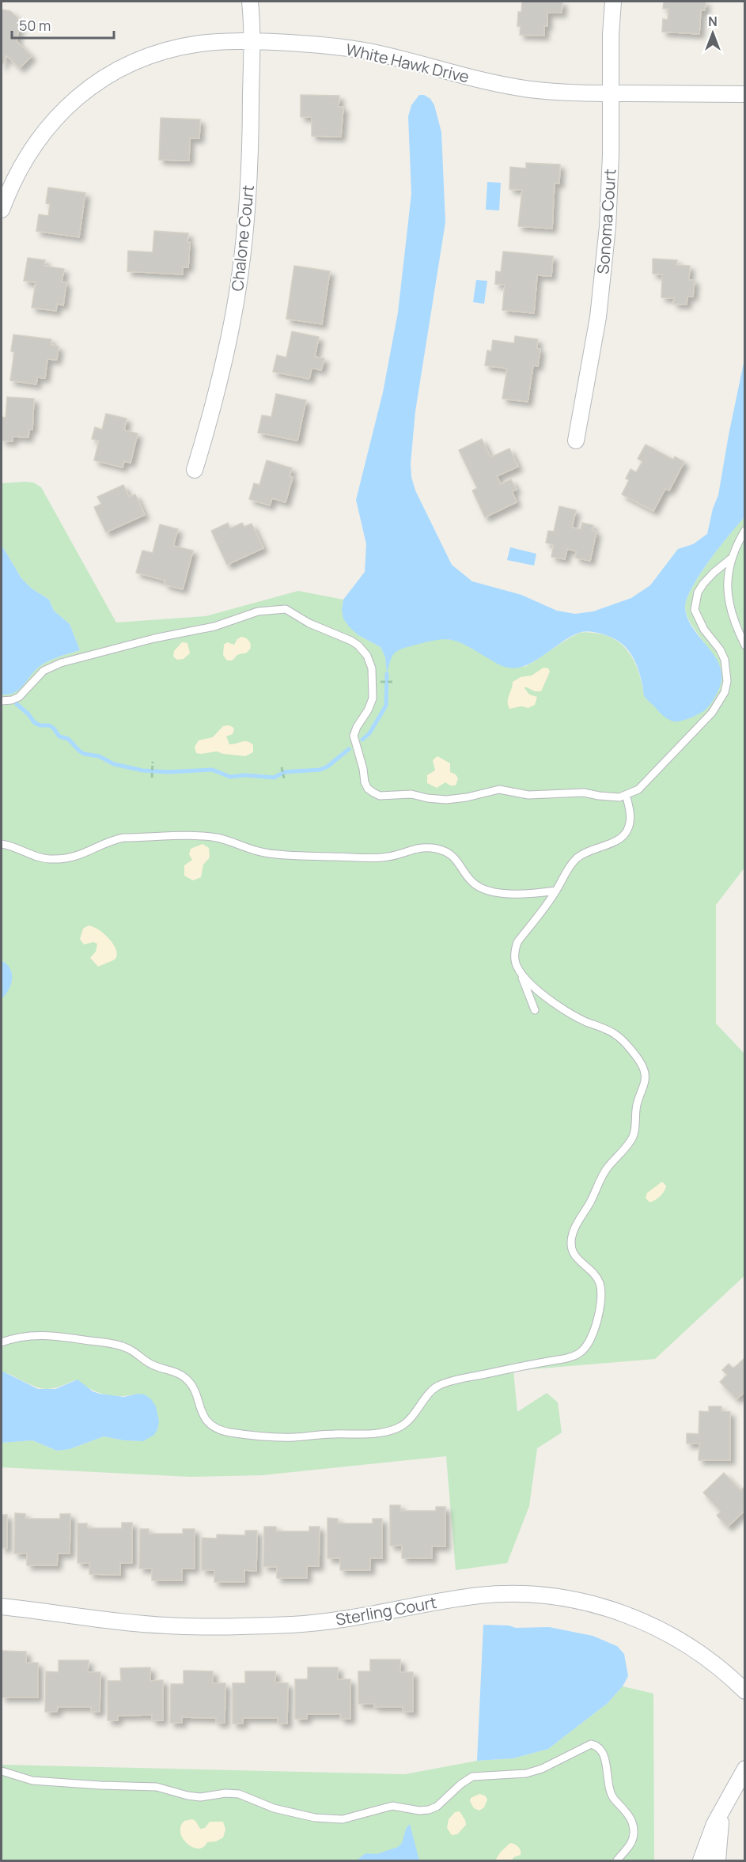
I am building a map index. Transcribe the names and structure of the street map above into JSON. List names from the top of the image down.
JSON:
{
  "streets": {
    "street": [
      "White Hawk Drive",
      "Sonoma Court",
      "Chalone Court",
      "Sterling Court"
    ]
  },
  "crossings": [
    ["White Hawk Drive", "Sonoma Court"],
    ["White Hawk Drive", "Chalone Court"]
  ],
  "scale_bar": "50 m",
  "north": "top"
}
